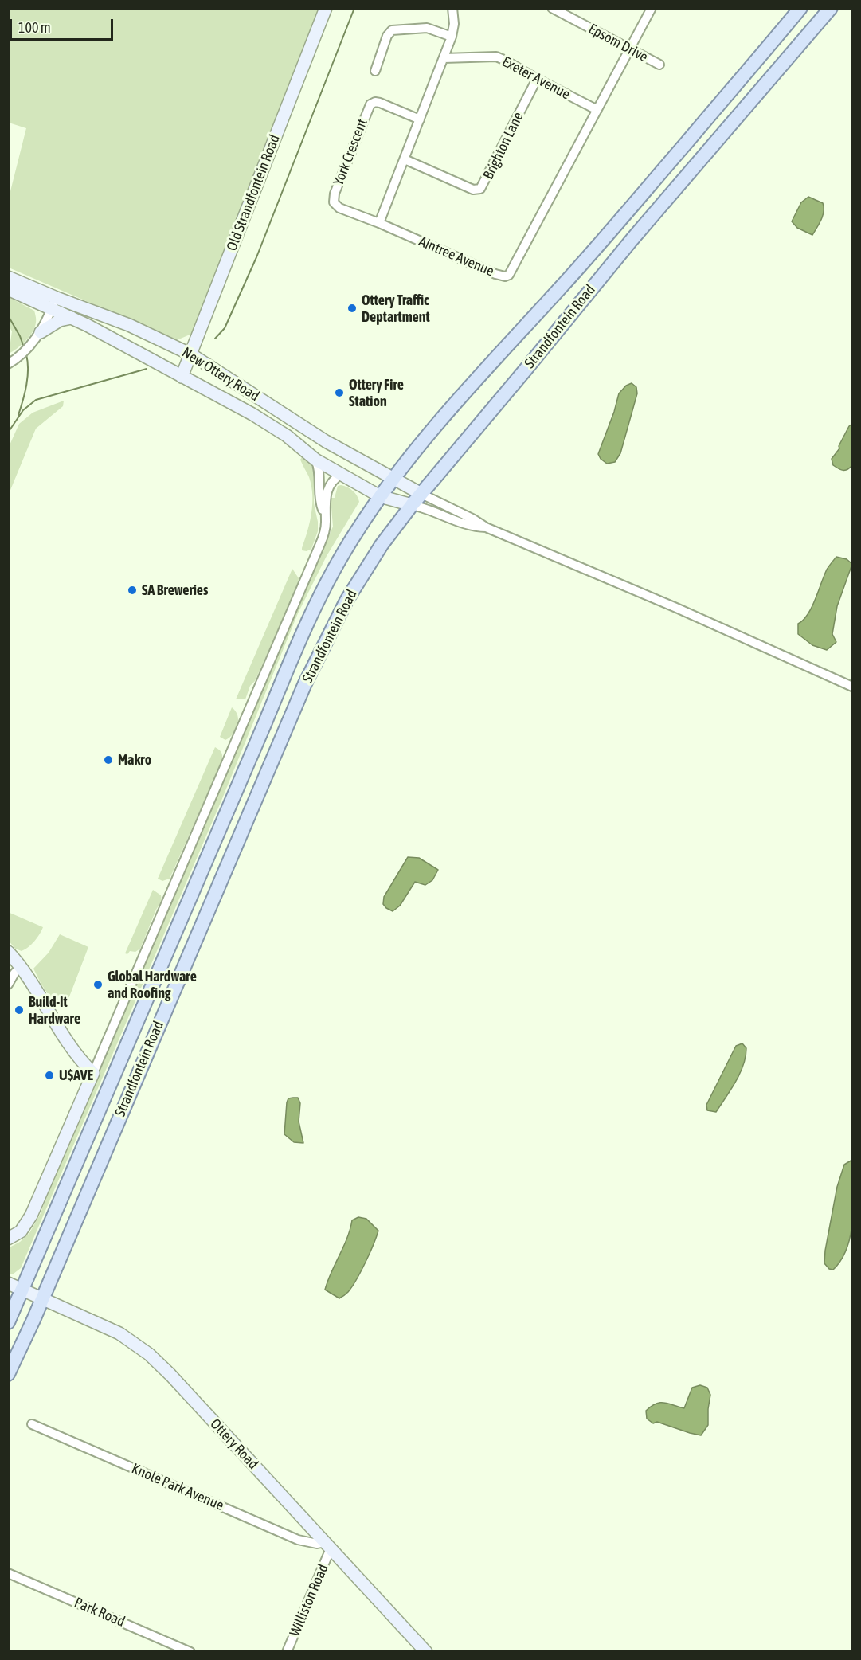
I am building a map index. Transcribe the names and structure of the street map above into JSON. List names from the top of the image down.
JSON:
{
  "streets": {
    "main road": ["Strandfontein Road"],
    "street": [
      "Epsom Drive",
      "Exeter Avenue",
      "Brighton Lane",
      "York Crescent",
      "Old Strandfontein Road",
      "Aintree Avenue",
      "New Ottery Road",
      "Ottery Road",
      "Knole Park Avenue",
      "Williston Road",
      "Park Road"
    ]
  },
  "crossings": [
    ["Epsom Drive", "Aintree Avenue"],
    ["Exeter Avenue", "Brighton Lane"],
    ["Exeter Avenue", "Aintree Avenue"],
    ["York Crescent", "Aintree Avenue"],
    ["Old Strandfontein Road", "New Ottery Road"],
    ["Strandfontein Road", "New Ottery Road"],
    ["Strandfontein Road", "Ottery Road"],
    ["Ottery Road", "Knole Park Avenue"],
    ["Ottery Road", "Williston Road"],
    ["Knole Park Avenue", "Williston Road"]
  ],
  "places": [
    "Ottery Traffic Deptartment",
    "Ottery Fire Station",
    "SA Breweries",
    "Makro",
    "Global Hardware and Roofing",
    "Build-It Hardware",
    "U$AVE"
  ],
  "scale_bar": "100 m"
}
